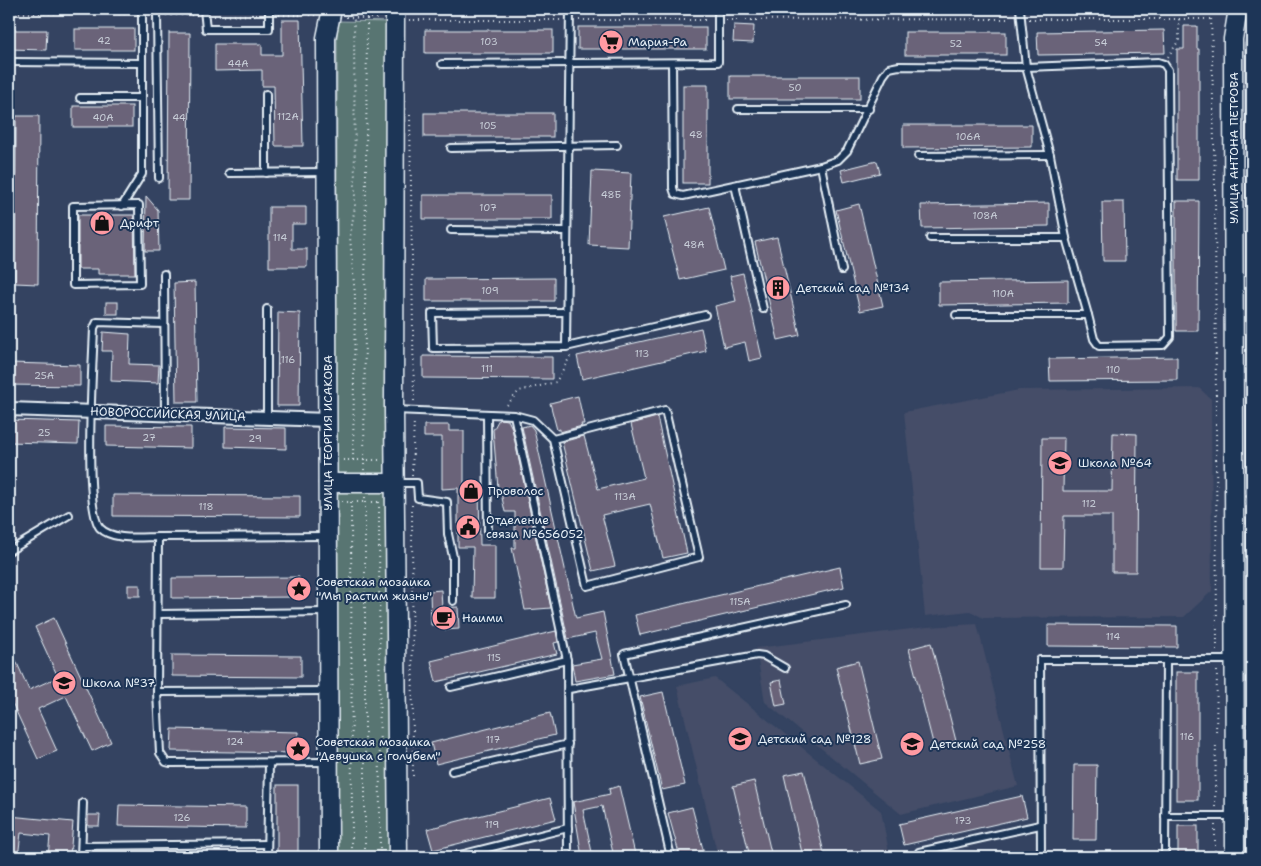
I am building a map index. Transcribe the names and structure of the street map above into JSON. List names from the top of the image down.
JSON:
{
  "streets": {
    "street": ["УЛИЦА АНТОНА ПЕТРОВА", "НОВОРОССИЙСКАЯ УЛИЦА", "УЛИЦА ГЕОРГИЯ ИСАКОВА"]
  },
  "crossings": [
    ["НОВОРОССИЙСКАЯ УЛИЦА", "УЛИЦА ГЕОРГИЯ ИСАКОВА"]
  ],
  "places": {
    "supermarket": ["Мария-Ра"],
    "shop": ["Дрифт", "Проволос"],
    "building": ["Детский сад №134"],
    "school or university": [
      "Школа №64",
      "Школа №37",
      "Детский сад №128",
      "Детский сад №258"
    ],
    "public building": ["Отделение связи №656052"],
    "place": ["Советская мозаика \"Мы растим жизнь\"", "Советская мозаика \"Девушка с голубем\""],
    "cafe": ["Наими"]
  },
  "house_numbers": [
    "42",
    "103",
    "54",
    "52",
    "44А",
    "50",
    "112А",
    "40А",
    "44",
    "105",
    "48",
    "106А",
    "48Б",
    "107",
    "108А",
    "114",
    "48А",
    "109",
    "110А",
    "113",
    "116",
    "111",
    "110",
    "25А",
    "25",
    "27",
    "29",
    "113А",
    "112",
    "118",
    "115А",
    "114",
    "115",
    "116",
    "117",
    "124",
    "126",
    "173",
    "119"
  ]
}
